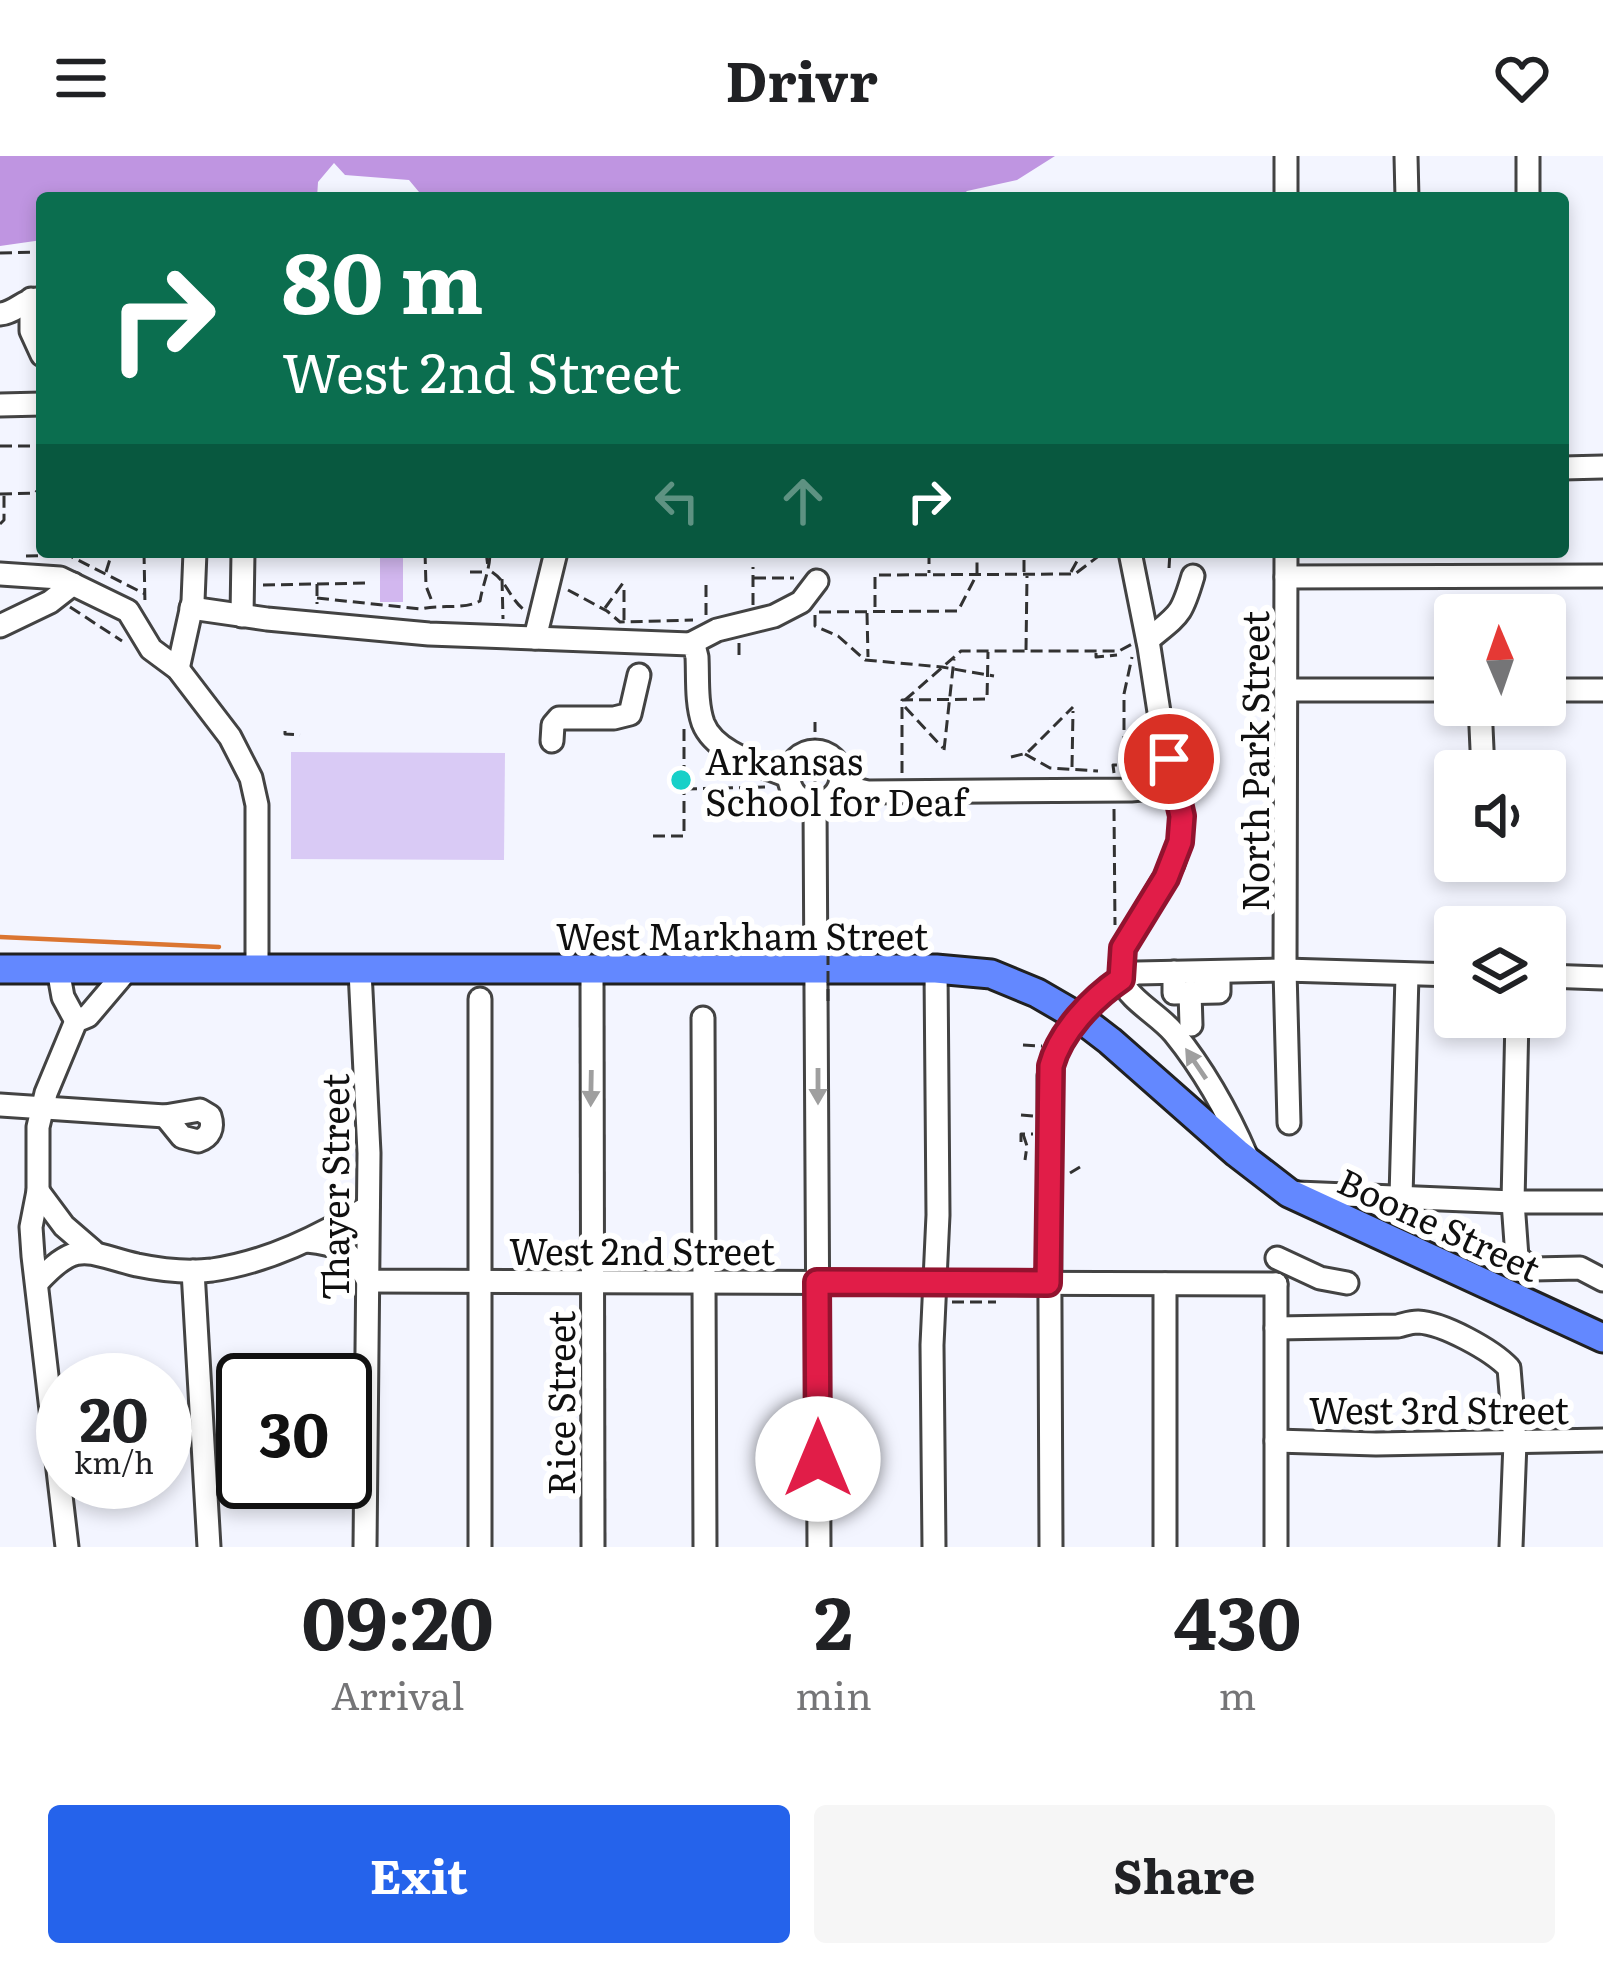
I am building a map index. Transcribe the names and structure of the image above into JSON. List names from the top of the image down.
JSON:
{
  "streets": {
    "main road": ["West Markham Street", "Boone Street"],
    "street": [
      "North Park Street",
      "Thayer Street",
      "West 2nd Street",
      "Rice Street",
      "West 3rd Street"
    ]
  },
  "crossings": [
    ["West Markham Street", "Thayer Street"],
    ["West Markham Street", "Boone Street"],
    ["West Markham Street", "Rice Street"],
    ["Thayer Street", "West 2nd Street"],
    ["West 2nd Street", "Rice Street"]
  ],
  "places": ["Arkansas School for Deaf"],
  "north": "top",
  "page": {
    "header": "Drivr",
    "turn": ["80 m", "West 2nd Street"],
    "speed": "20 km/h",
    "limit": "30",
    "eta": [
      "09:20",
      "Arrival",
      "2",
      "min",
      "430",
      "m"
    ],
    "buttons": ["Exit", "Share"]
  }
}
